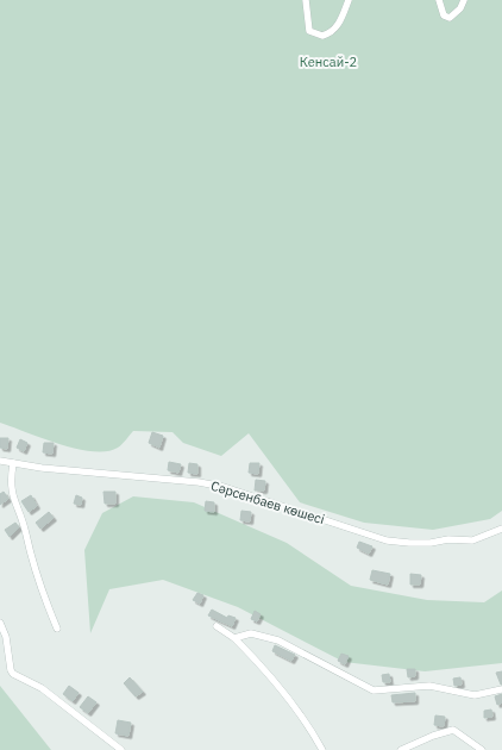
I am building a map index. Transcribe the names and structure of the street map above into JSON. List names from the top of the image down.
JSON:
{
  "streets": {
    "street": ["Сәрсенбаев көшесі"]
  },
  "parks": ["Кенсай-2"]
}
